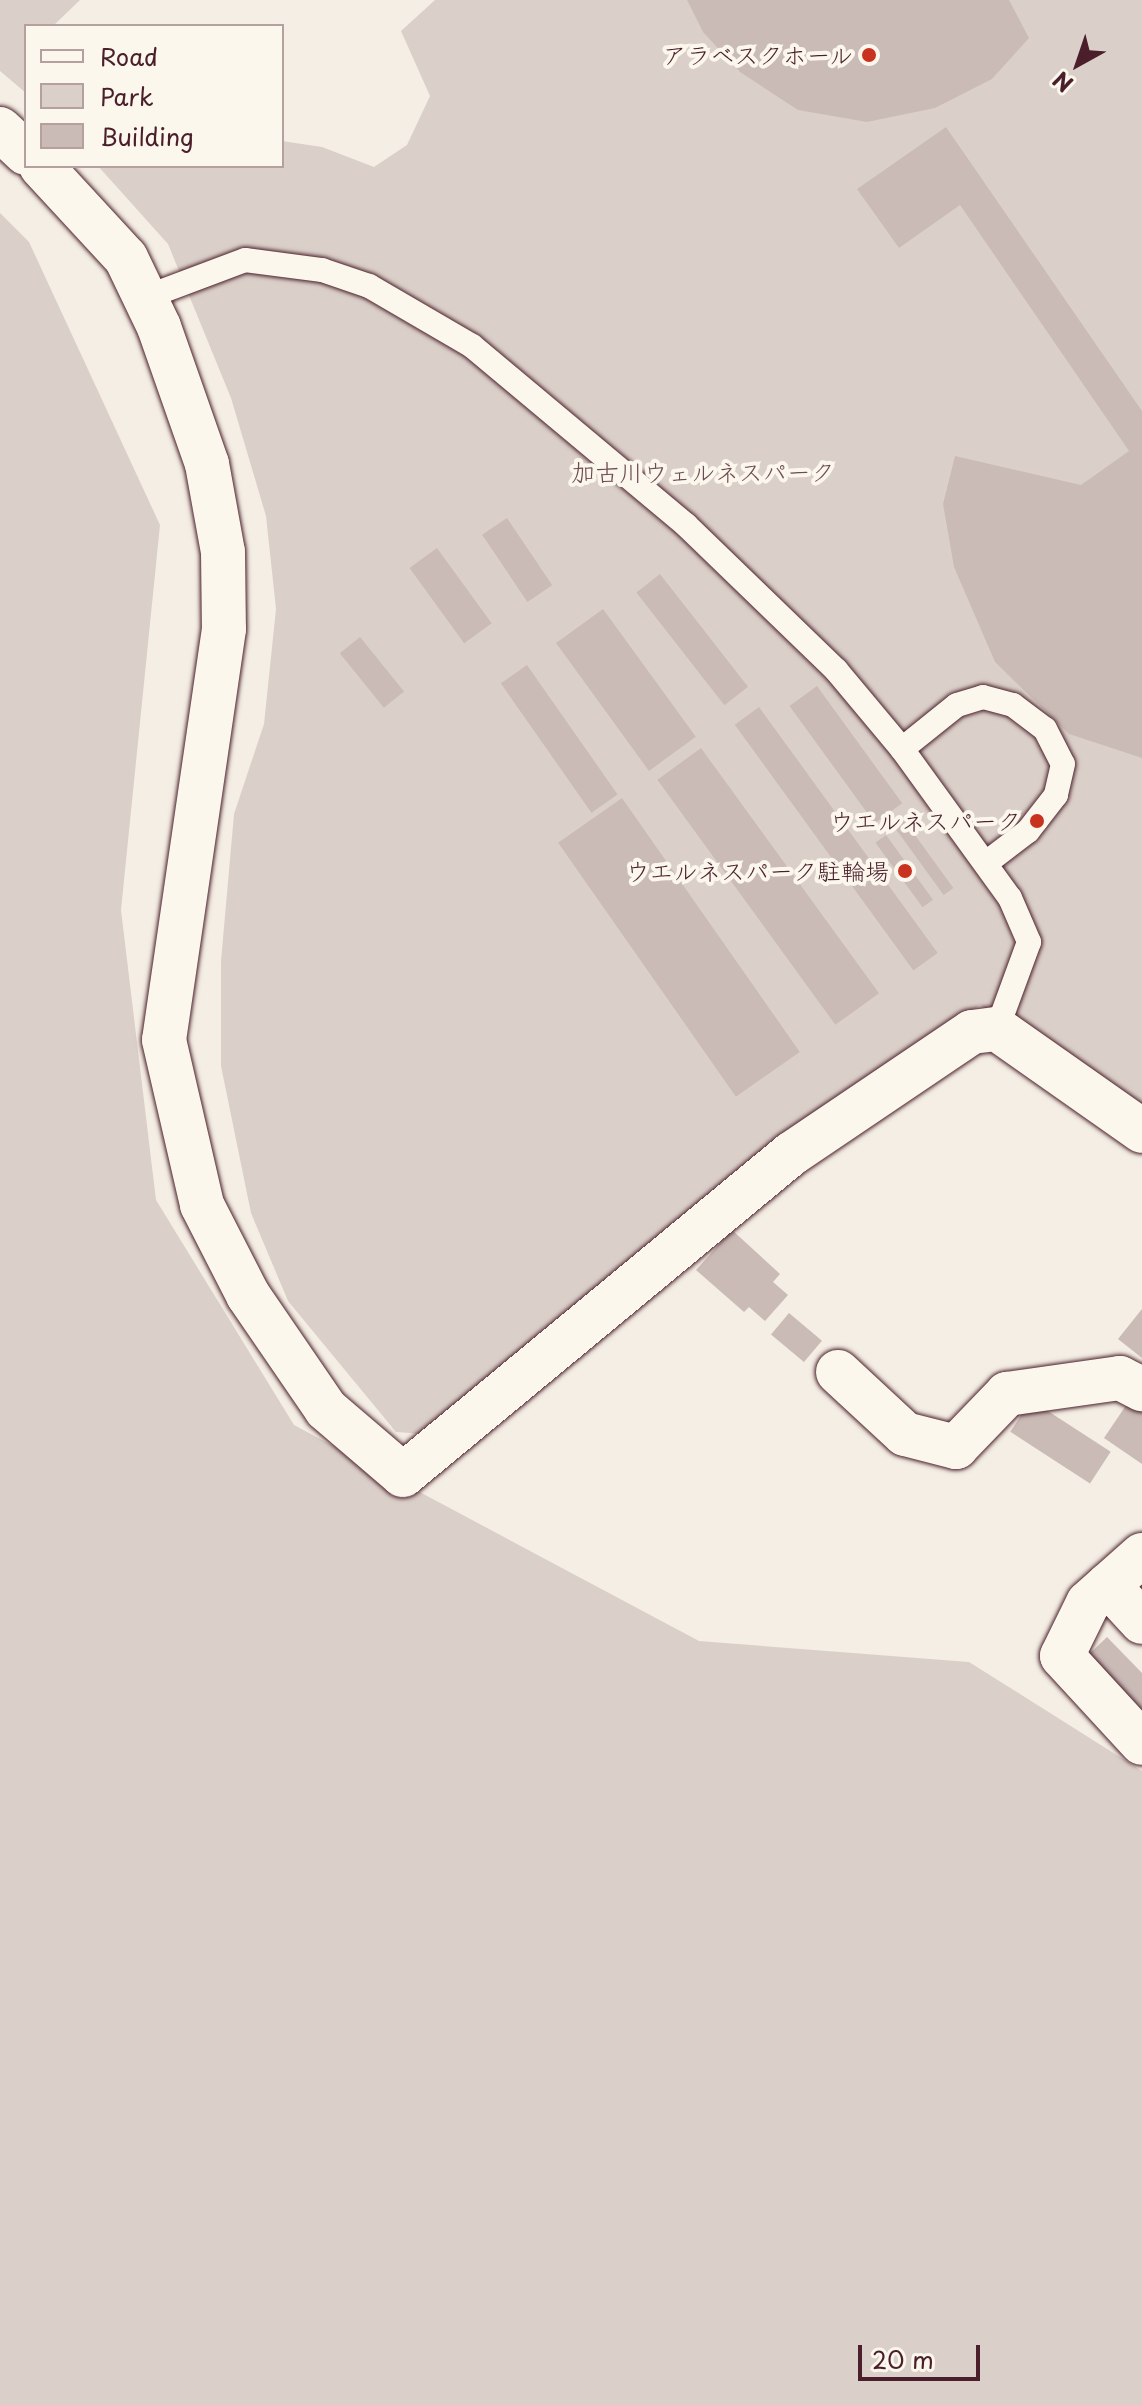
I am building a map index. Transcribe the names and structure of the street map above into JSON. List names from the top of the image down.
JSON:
{
  "parks": ["加古川ウェルネスパーク"],
  "places": ["アラベスクホール", "ウエルネスパーク", "ウエルネスパーク駐輪場"],
  "legend": ["Road", "Park", "Building"],
  "scale_bar": "20 m",
  "north": "bottom left"
}
